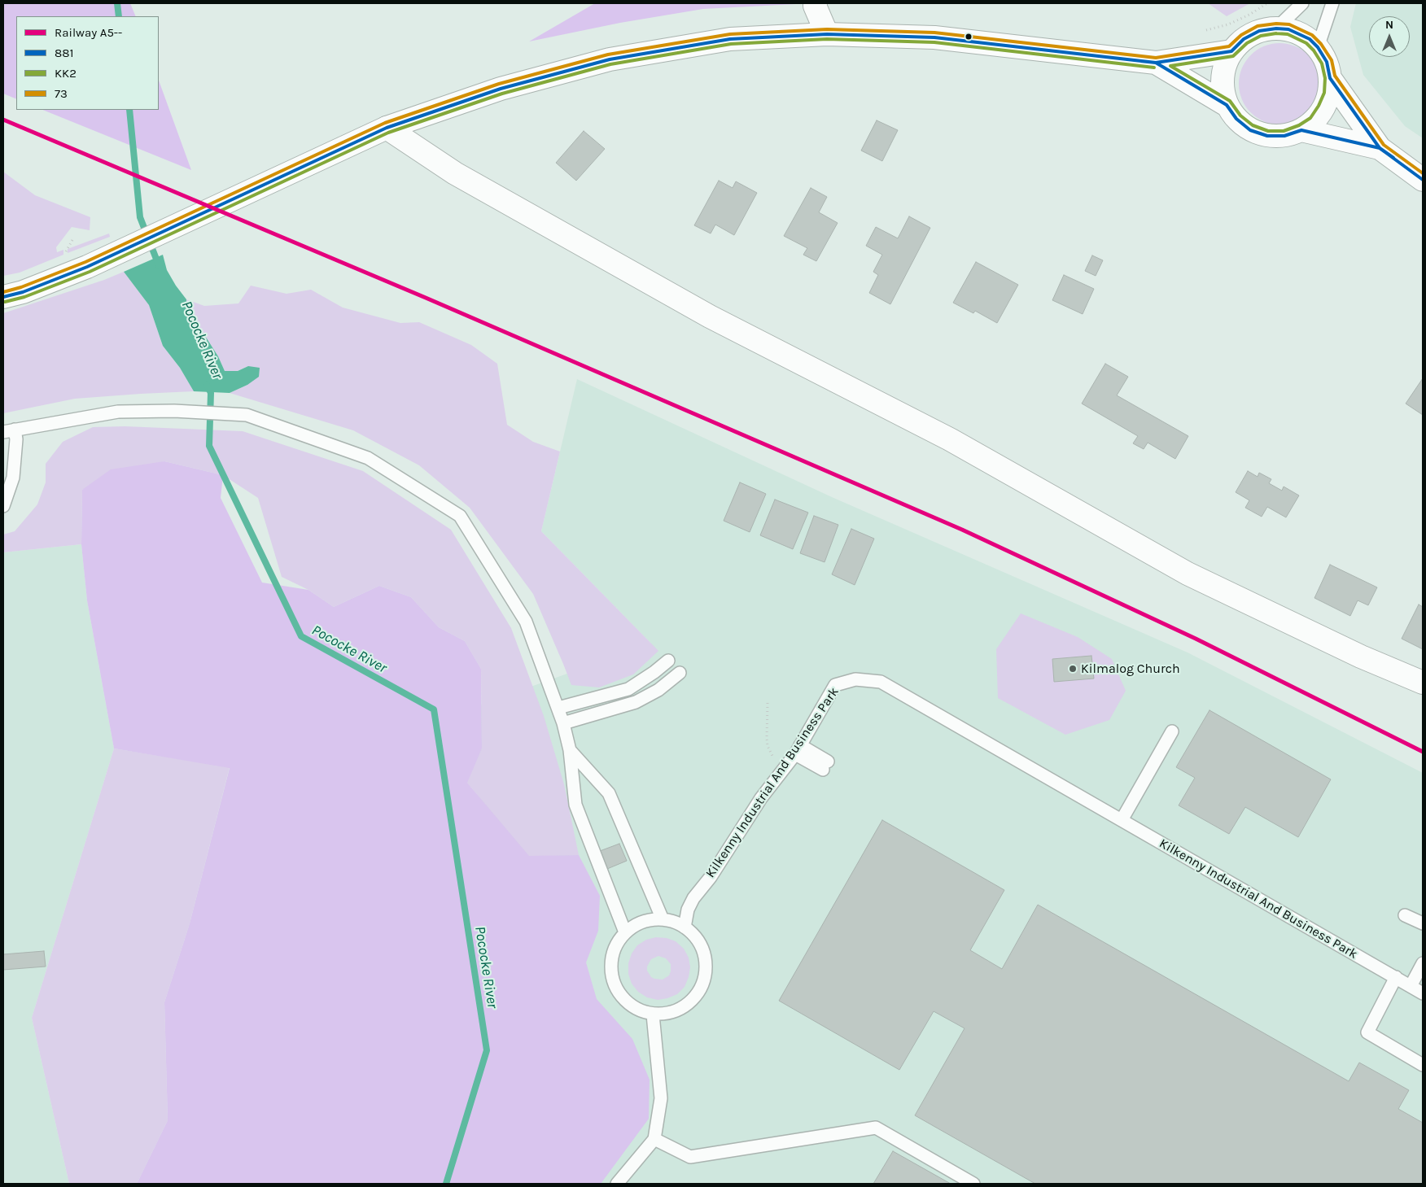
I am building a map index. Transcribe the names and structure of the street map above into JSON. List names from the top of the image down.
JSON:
{
  "streets": {
    "lane": ["Kilkenny Industrial And Business Park"]
  },
  "water": ["Pococke River"],
  "places": ["Kilmalog Church"],
  "lines": [
    "transit line 73",
    "transit line 881",
    "transit line KK2",
    "rail line A5--"
  ],
  "legend": [
    "Railway A5--",
    "881",
    "KK2",
    "73"
  ],
  "north": "top"
}
